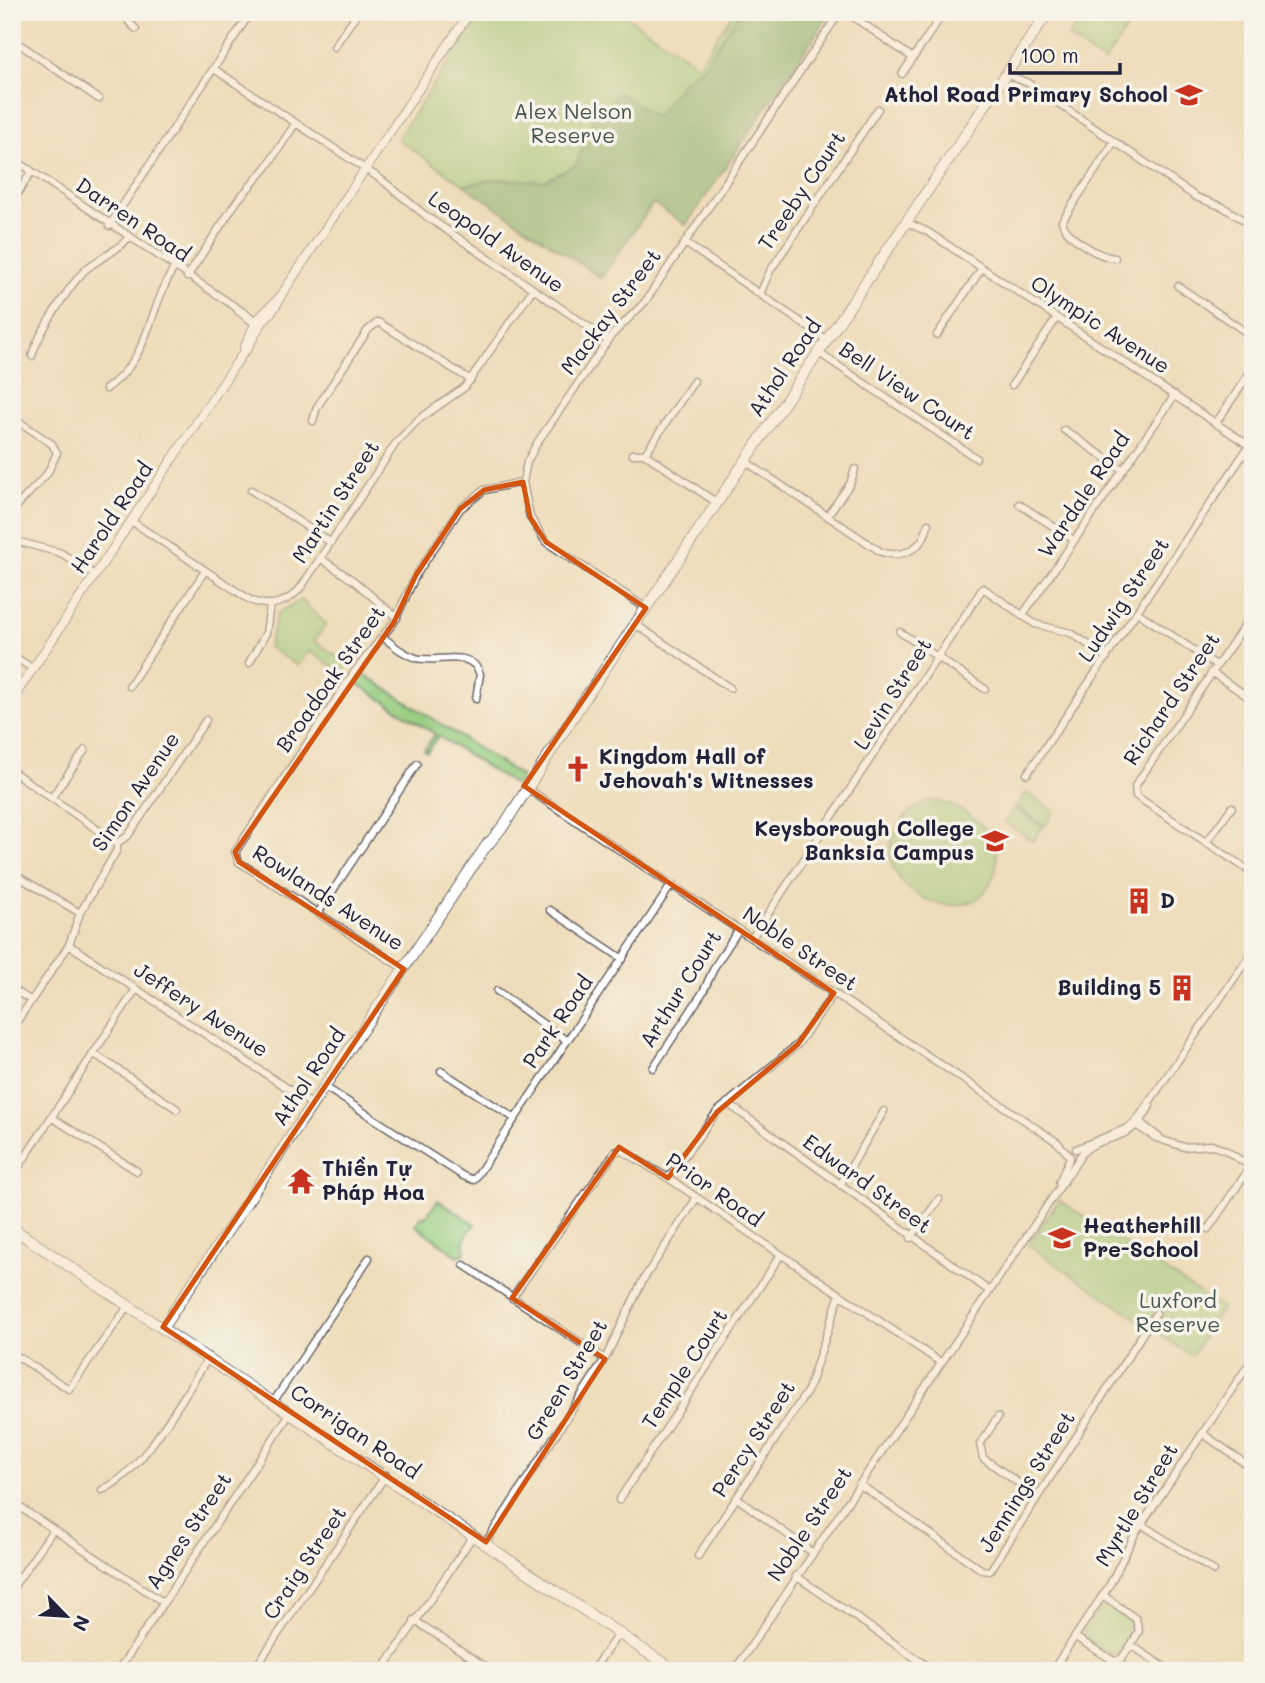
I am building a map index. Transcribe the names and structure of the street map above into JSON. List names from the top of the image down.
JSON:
{
  "streets": {
    "main road": ["Athol Road", "Corrigan Road"],
    "street": [
      "Treeby Court",
      "Darren Road",
      "Leopold Avenue",
      "Mackay Street",
      "Olympic Avenue",
      "Bell View Court",
      "Wardale Road",
      "Martin Street",
      "Harold Road",
      "Ludwig Street",
      "Broadoak Street",
      "Levin Street",
      "Richard Street",
      "Simon Avenue",
      "Rowlands Avenue",
      "Noble Street",
      "Arthur Court",
      "Jeffery Avenue",
      "Park Road",
      "Edward Street",
      "Prior Road",
      "Temple Court",
      "Green Street",
      "Percy Street",
      "Jennings Street",
      "Myrtle Street",
      "Agnes Street",
      "Craig Street"
    ]
  },
  "crossings": [
    ["Darren Road", "Harold Road"],
    ["Leopold Avenue", "Mackay Street"],
    ["Leopold Avenue", "Martin Street"],
    ["Leopold Avenue", "Harold Road"],
    ["Mackay Street", "Athol Road"],
    ["Mackay Street", "Broadoak Street"],
    ["Olympic Avenue", "Athol Road"],
    ["Olympic Avenue", "Wardale Road"],
    ["Olympic Avenue", "Ludwig Street"],
    ["Athol Road", "Bell View Court"],
    ["Athol Road", "Rowlands Avenue"],
    ["Athol Road", "Noble Street"],
    ["Athol Road", "Jeffery Avenue"],
    ["Athol Road", "Park Road"],
    ["Athol Road", "Corrigan Road"],
    ["Wardale Road", "Levin Street"],
    ["Ludwig Street", "Levin Street"],
    ["Broadoak Street", "Rowlands Avenue"],
    ["Levin Street", "Noble Street"],
    ["Simon Avenue", "Jeffery Avenue"],
    ["Noble Street", "Arthur Court"],
    ["Noble Street", "Park Road"],
    ["Noble Street", "Edward Street"],
    ["Noble Street", "Prior Road"],
    ["Noble Street", "Jennings Street"],
    ["Prior Road", "Temple Court"],
    ["Prior Road", "Green Street"],
    ["Prior Road", "Percy Street"],
    ["Green Street", "Corrigan Road"],
    ["Corrigan Road", "Agnes Street"],
    ["Corrigan Road", "Craig Street"]
  ],
  "parks": ["Alex Nelson Reserve", "Luxford Reserve"],
  "places": {
    "school or university": ["Athol Road Primary School", "Keysborough College Banksia Campus", "Heatherhill Pre-School"],
    "church": ["Kingdom Hall of Jehovah's Witnesses"],
    "building": ["D", "Building 5"],
    "temple": ["Thiền Tự Pháp Hoa"]
  },
  "scale_bar": "100 m",
  "north": "bottom right"
}
